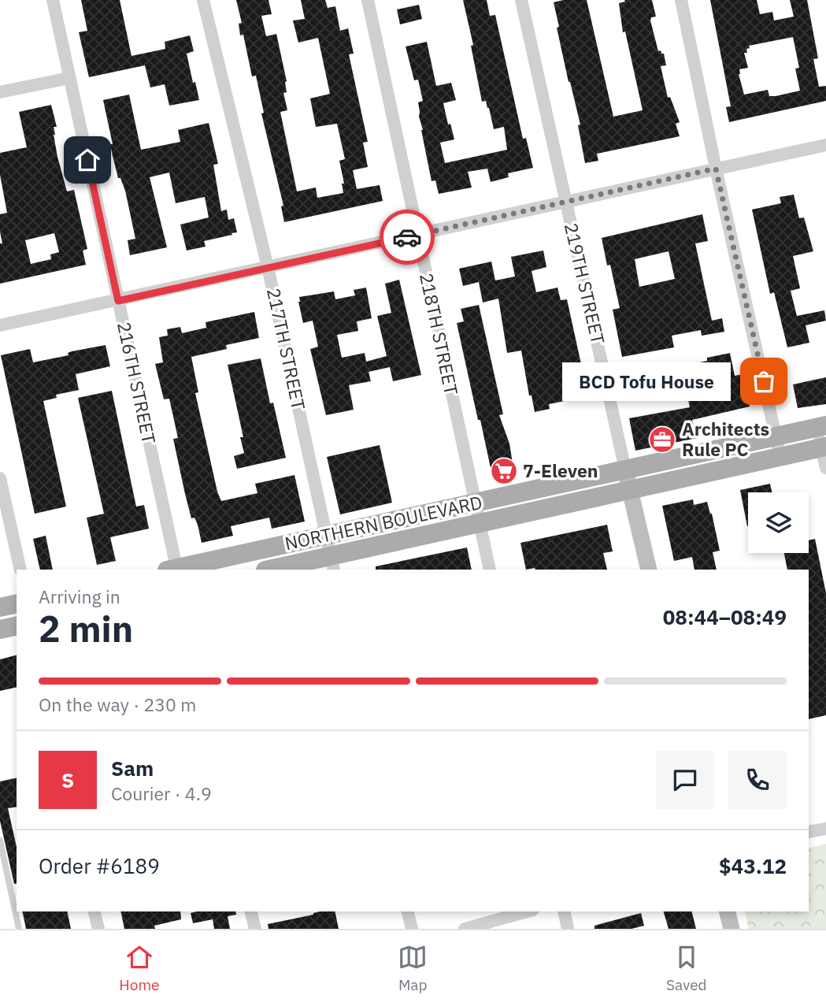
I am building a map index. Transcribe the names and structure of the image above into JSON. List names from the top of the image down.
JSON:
{
  "streets": {
    "main road": ["NORTHERN BOULEVARD"],
    "street": [
      "219TH STREET",
      "218TH STREET",
      "217TH STREET",
      "216TH STREET"
    ]
  },
  "crossings": [
    ["219TH STREET", "NORTHERN BOULEVARD"],
    ["218TH STREET", "NORTHERN BOULEVARD"],
    ["217TH STREET", "NORTHERN BOULEVARD"]
  ],
  "places": {
    "other": ["BCD Tofu House"],
    "office": ["Architects Rule PC"],
    "supermarket": ["7-Eleven"]
  },
  "page": {
    "bubble": "BCD Tofu House",
    "heading": ["2 min", "Arriving in", "08:44–08:49"],
    "panel": [
      "Sam",
      "Courier · 4.9",
      "Order #6189",
      "$43.12"
    ],
    "bar": "On the way · 230 m",
    "round": "S",
    "tabs": ["Home", "Map", "Saved"]
  }
}
